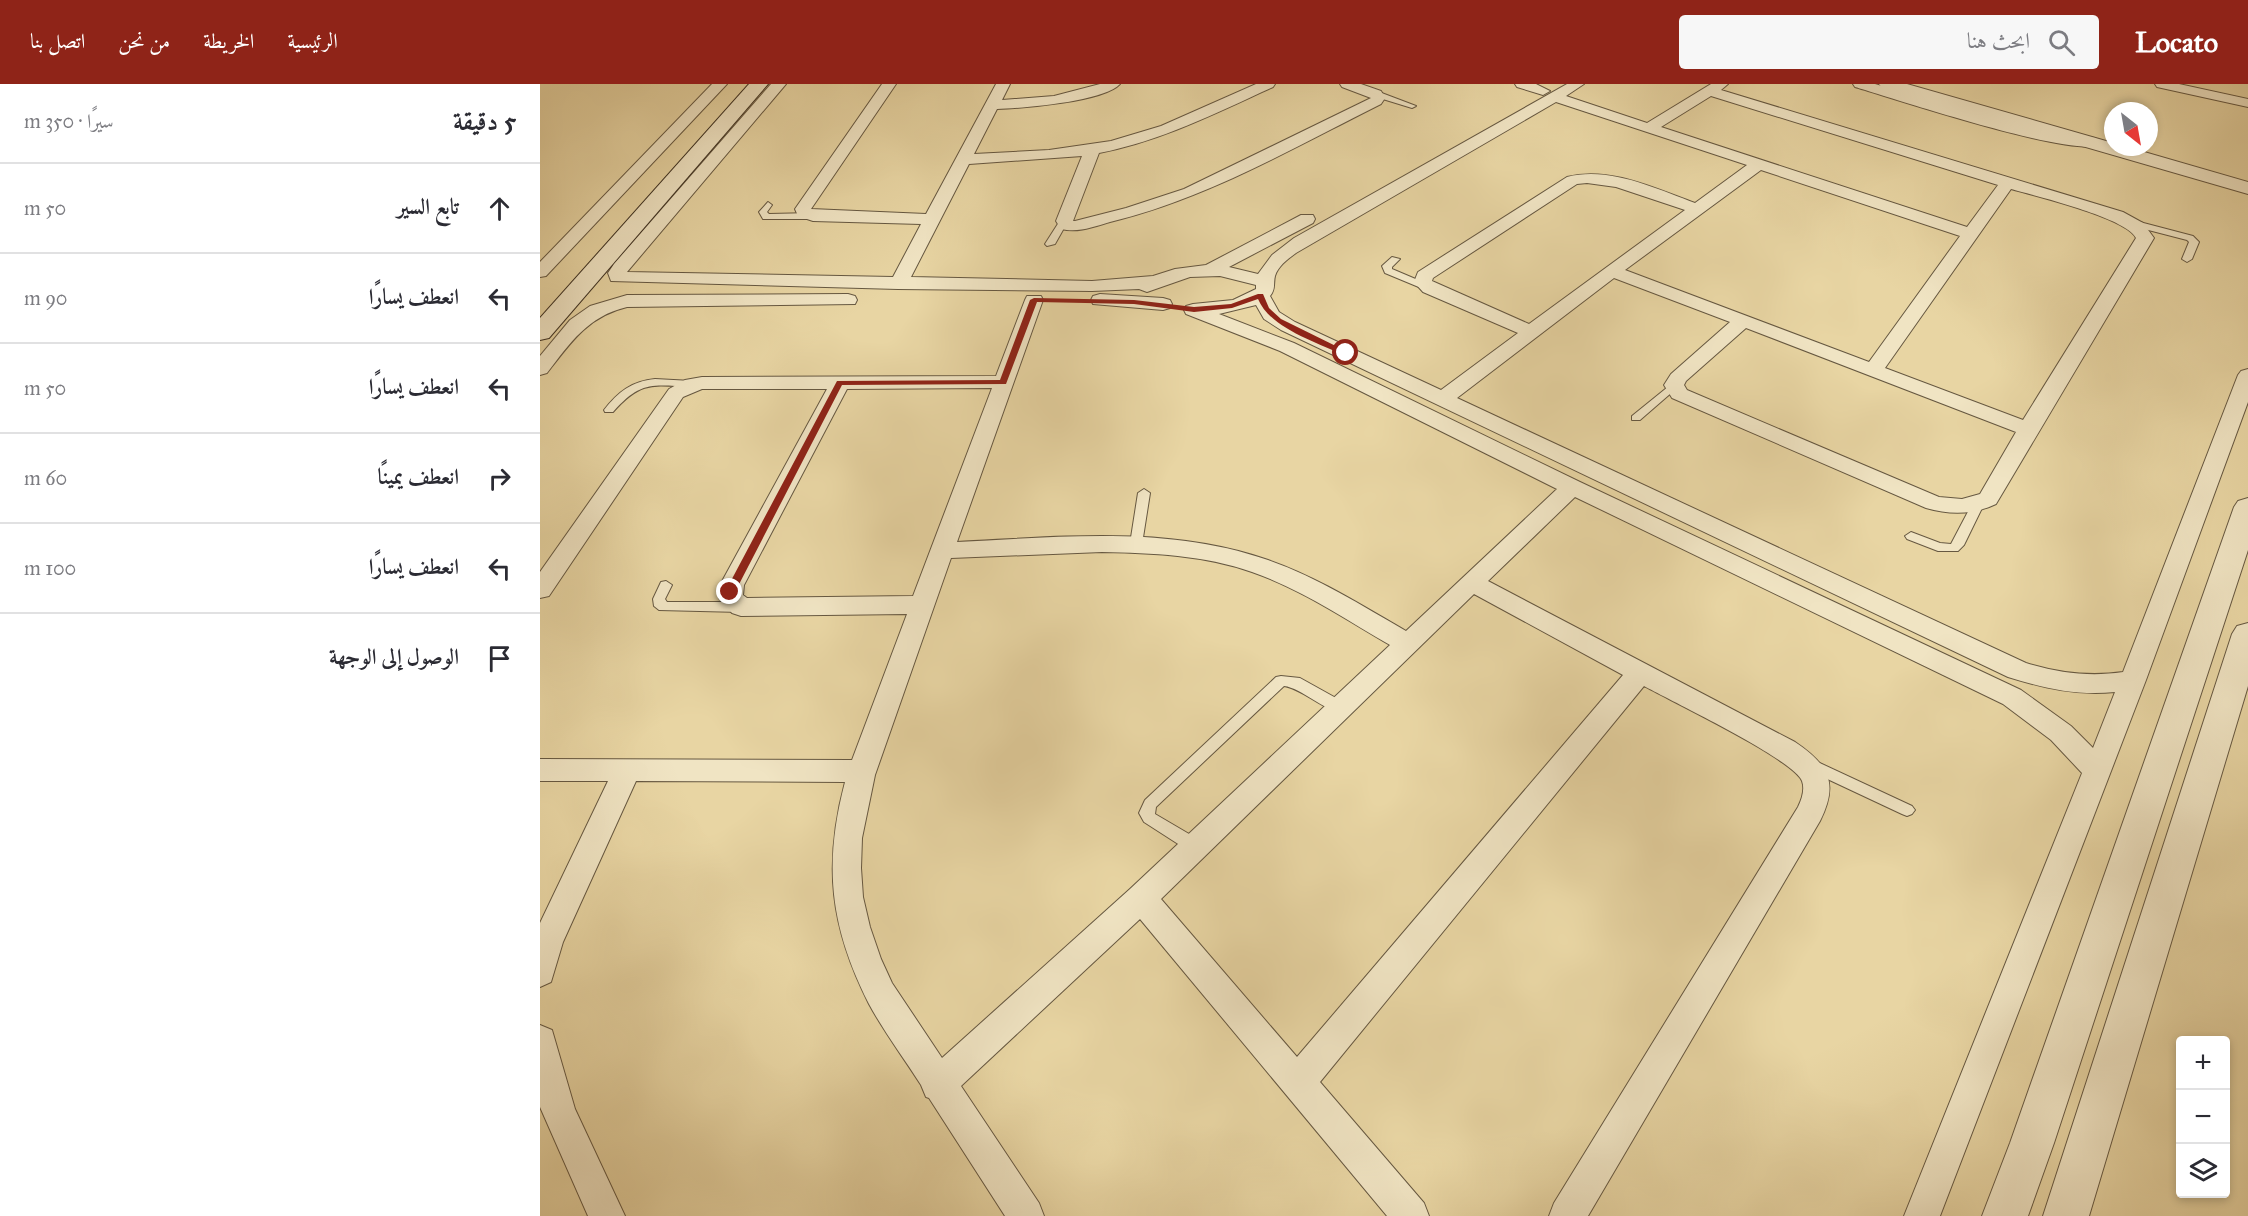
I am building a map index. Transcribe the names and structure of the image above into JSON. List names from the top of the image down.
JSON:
{
  "north": "bottom right",
  "page": {
    "header": "Locato",
    "search": "ابحث هنا",
    "nav": [
      "الرئيسية",
      "الخريطة",
      "من نحن",
      "اتصل بنا"
    ],
    "heading": ["5 دقيقة", "سيرًا · 350 m"],
    "list": [
      ["تابع السير", "50 m"],
      ["انعطف يسارًا", "90 m"],
      ["انعطف يسارًا", "50 m"],
      ["انعطف يمينًا", "60 m"],
      ["انعطف يسارًا", "100 m"],
      "الوصول إلى الوجهة"
    ],
    "map_buttons": ["+", "−"]
  }
}
